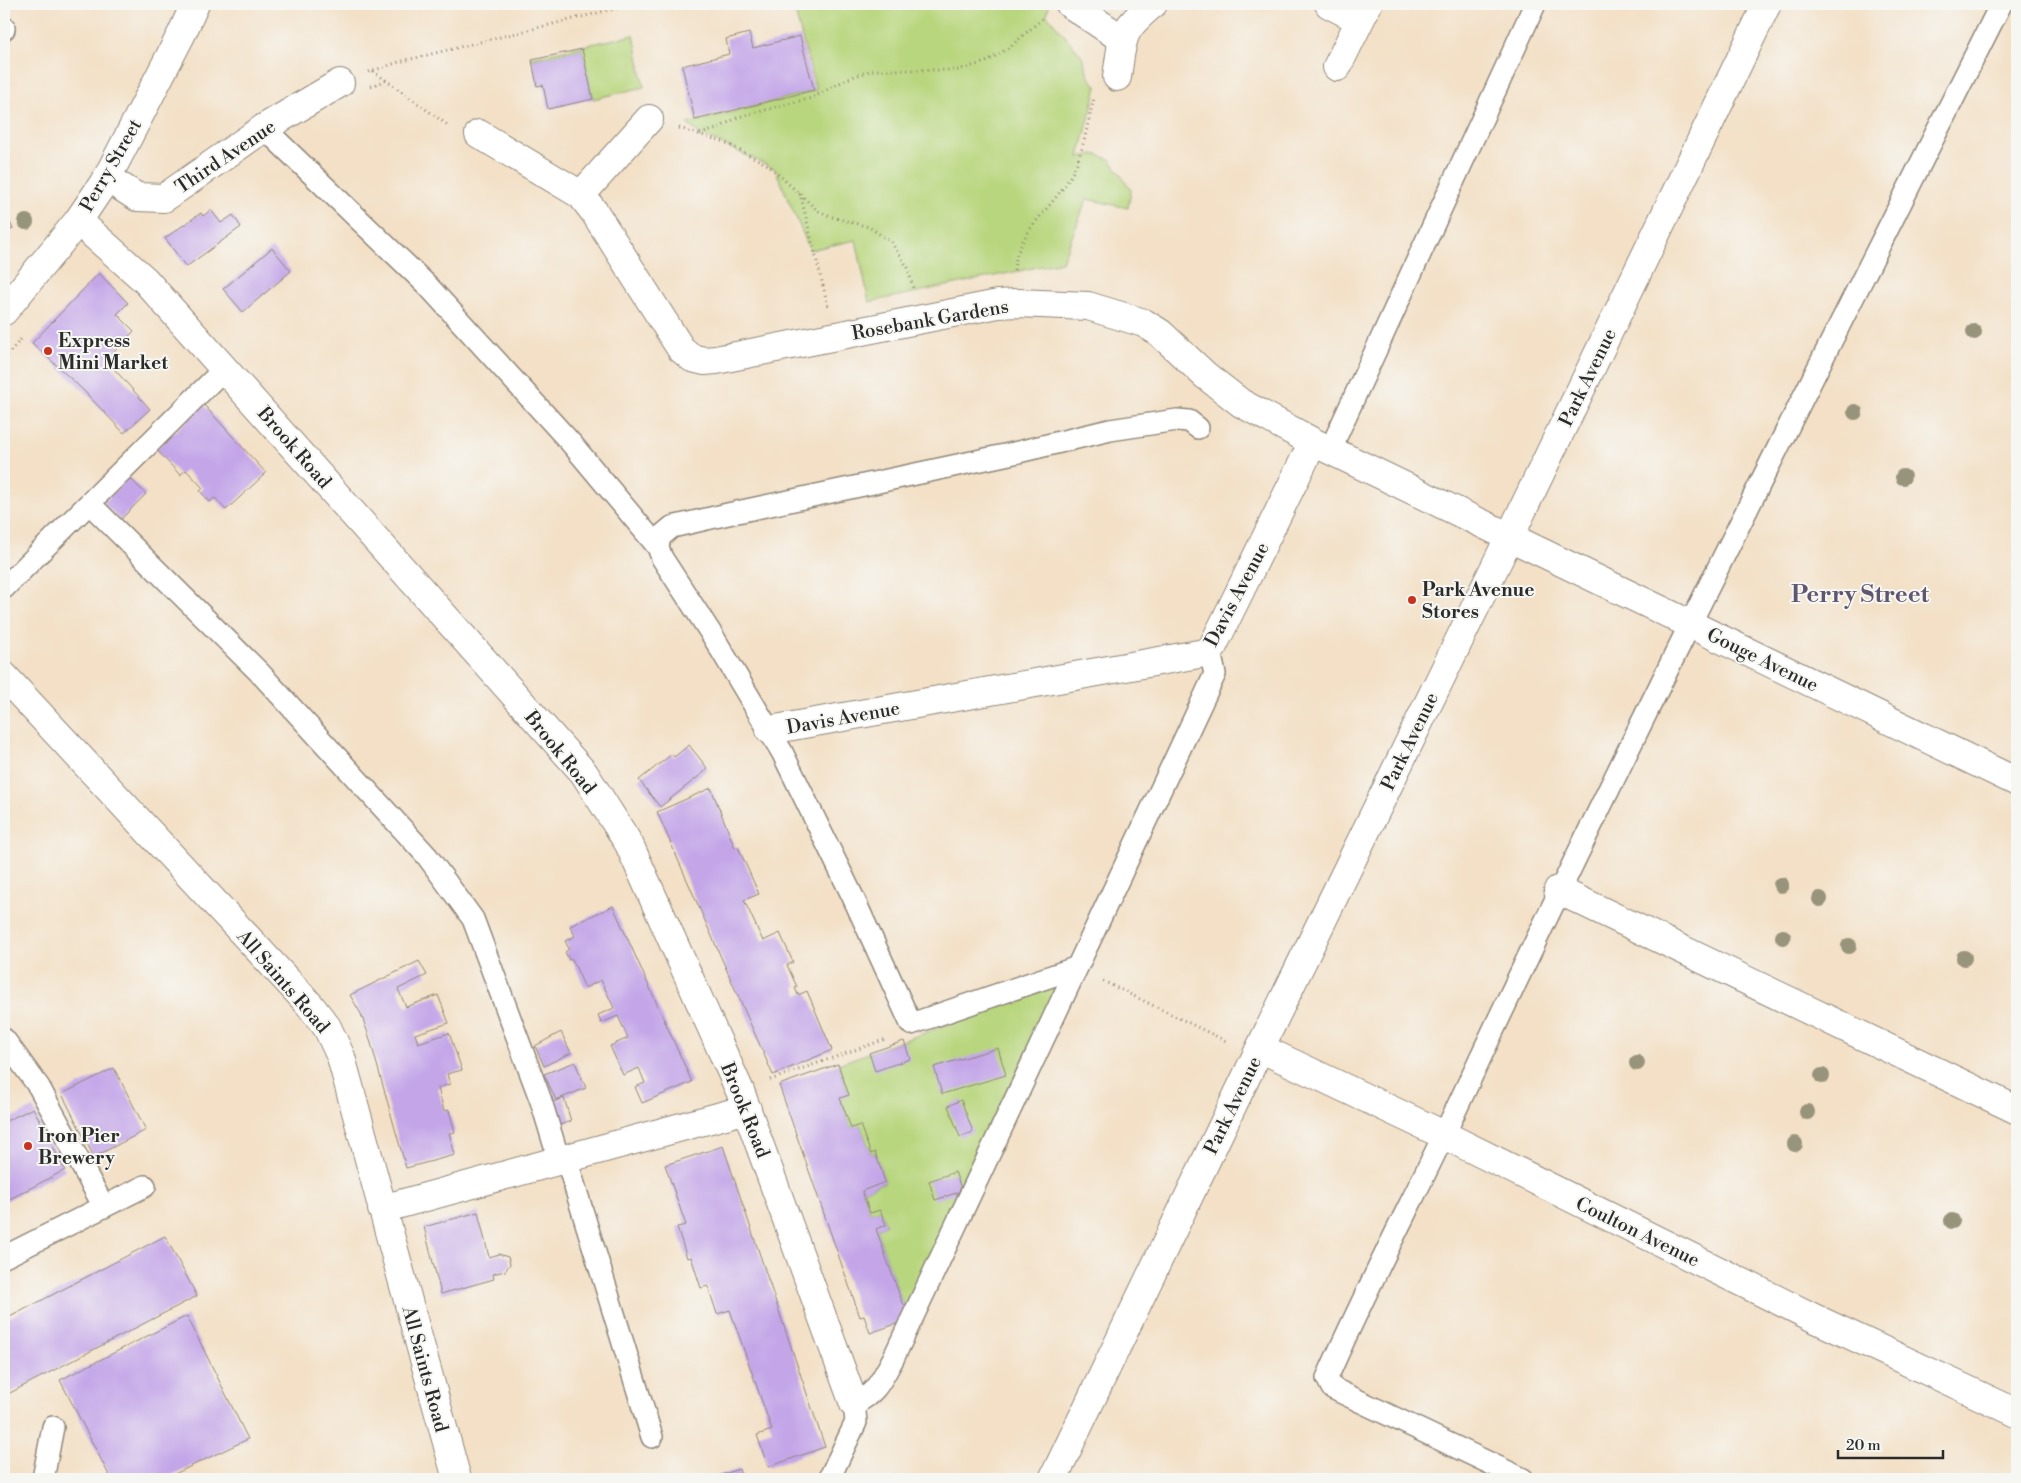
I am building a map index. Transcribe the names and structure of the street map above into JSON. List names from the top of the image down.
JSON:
{
  "streets": {
    "street": [
      "Third Avenue",
      "Perry Street",
      "Rosebank Gardens",
      "Park Avenue",
      "Brook Road",
      "Davis Avenue",
      "Gouge Avenue",
      "All Saints Road",
      "Coulton Avenue"
    ]
  },
  "crossings": [
    ["Third Avenue", "Perry Street"],
    ["Perry Street", "Brook Road"],
    ["Rosebank Gardens", "Davis Avenue"],
    ["Park Avenue", "Gouge Avenue"],
    ["Park Avenue", "Coulton Avenue"]
  ],
  "districts": ["Perry Street"],
  "places": ["Express Mini Market", "Park Avenue Stores", "Iron Pier Brewery"],
  "scale_bar": "20 m"
}
